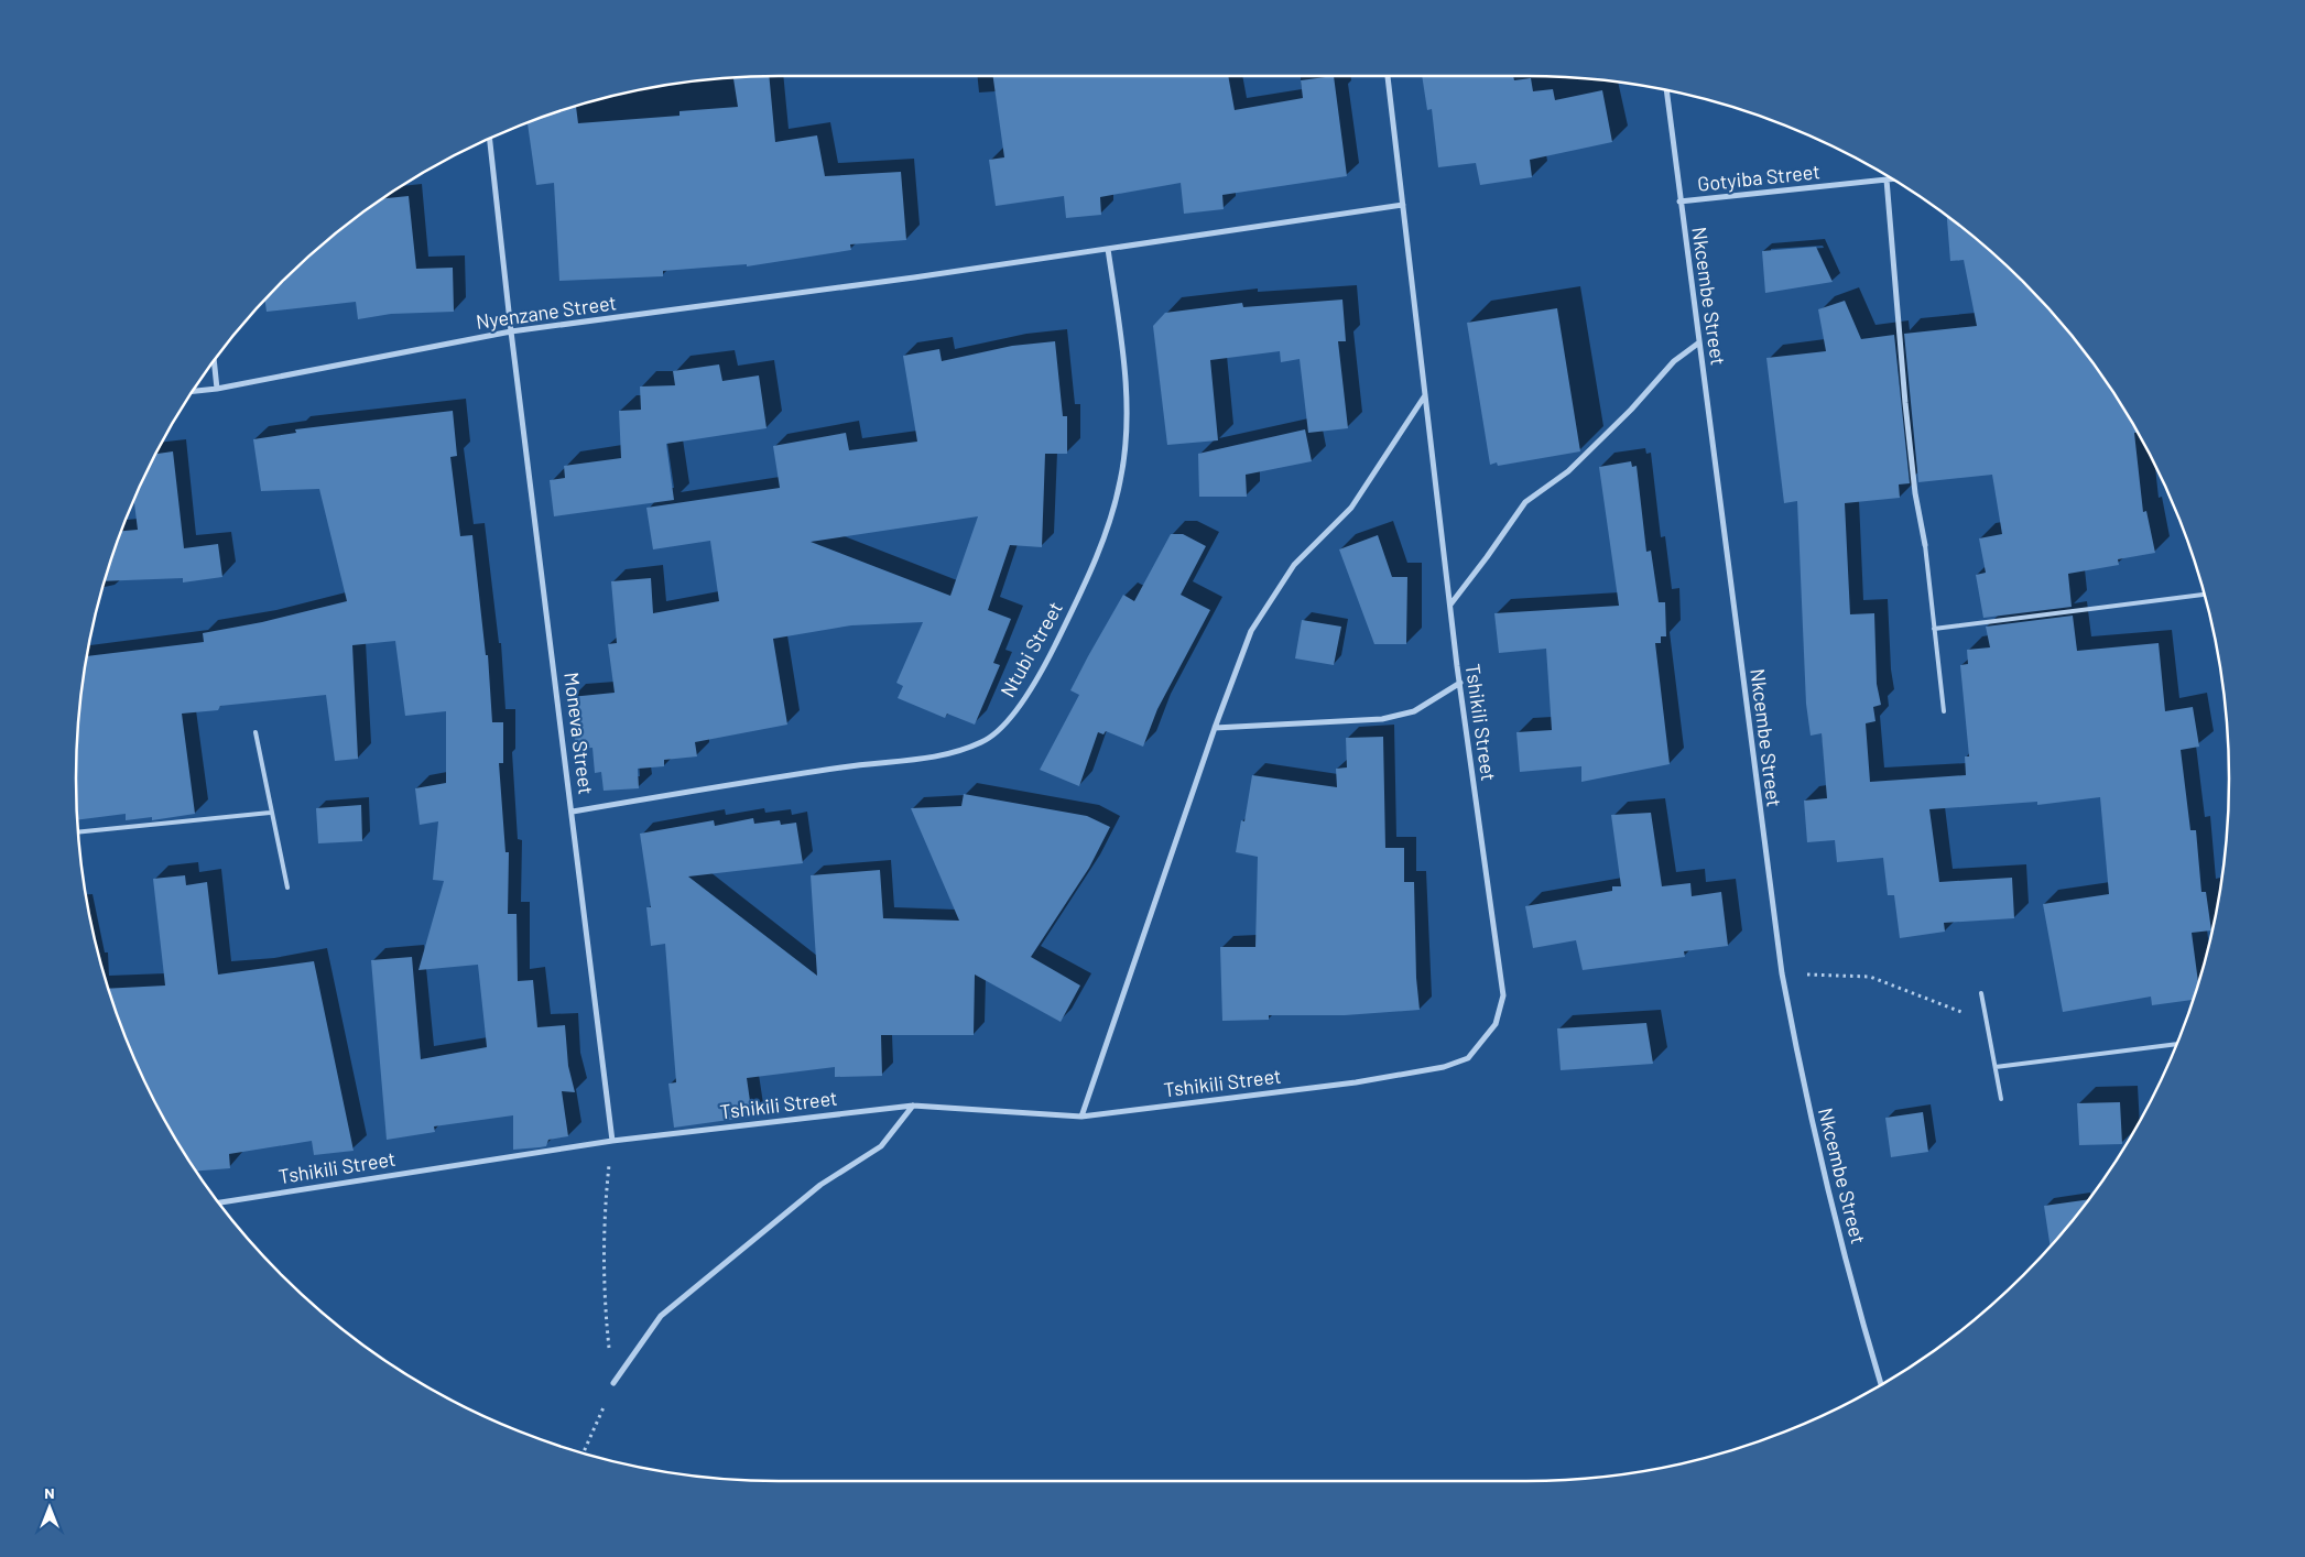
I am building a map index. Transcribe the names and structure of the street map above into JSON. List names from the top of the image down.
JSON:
{
  "streets": {
    "street": [
      "Gotyiba Street",
      "Nkcembe Street",
      "Nyenzane Street",
      "Ntubi Street",
      "Tshikili Street",
      "Moneva Street"
    ]
  },
  "crossings": [
    ["Gotyiba Street", "Nkcembe Street"],
    ["Nyenzane Street", "Ntubi Street"],
    ["Nyenzane Street", "Tshikili Street"],
    ["Nyenzane Street", "Moneva Street"],
    ["Ntubi Street", "Moneva Street"],
    ["Tshikili Street", "Moneva Street"]
  ],
  "north": "top"
}
